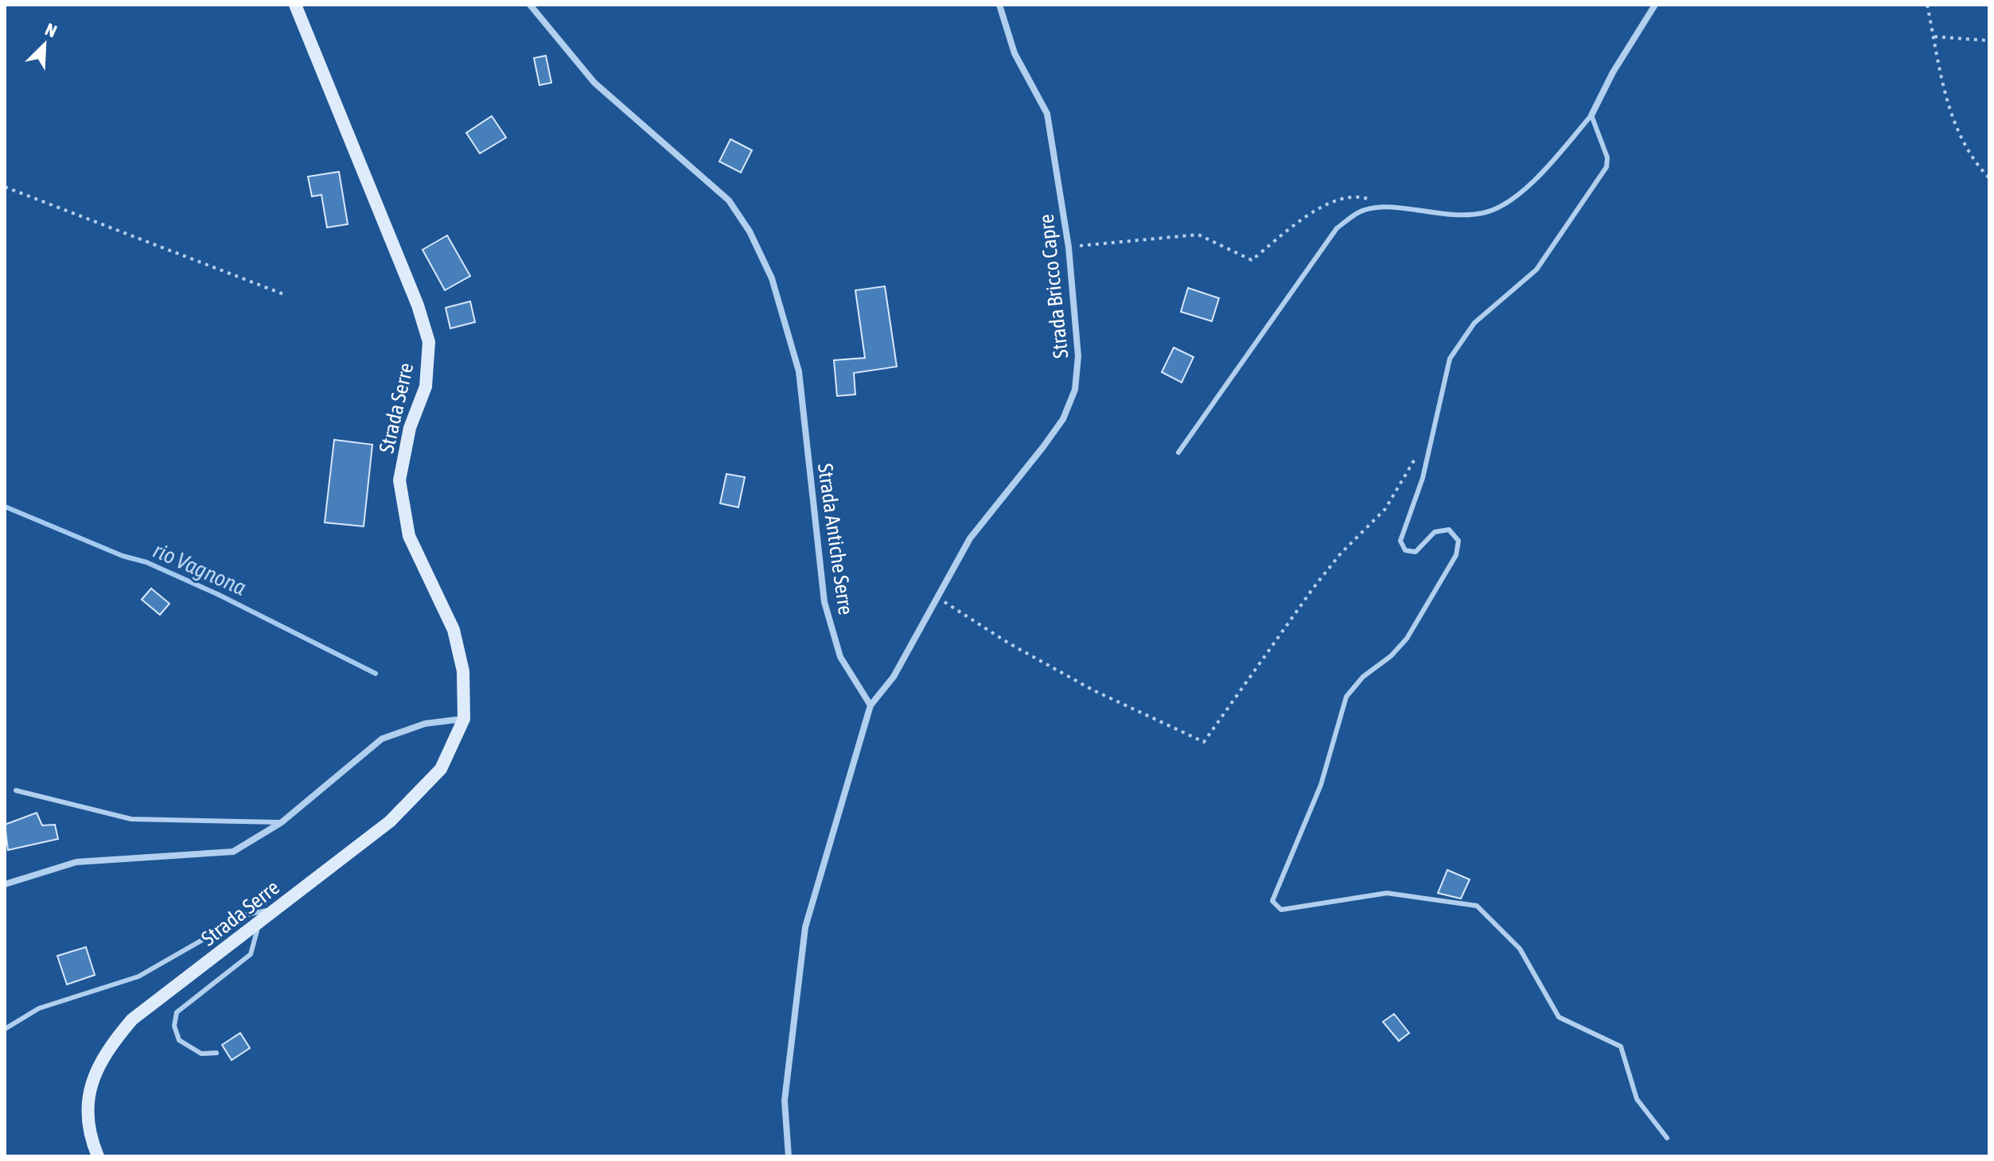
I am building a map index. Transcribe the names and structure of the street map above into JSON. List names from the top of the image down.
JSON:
{
  "streets": {
    "main road": ["Strada Serre"],
    "street": ["Strada Bricco Capre", "Strada Antiche Serre"]
  },
  "crossings": [
    ["Strada Bricco Capre", "Strada Antiche Serre"]
  ],
  "water": ["rio Vagnona"],
  "north": "top right"
}
